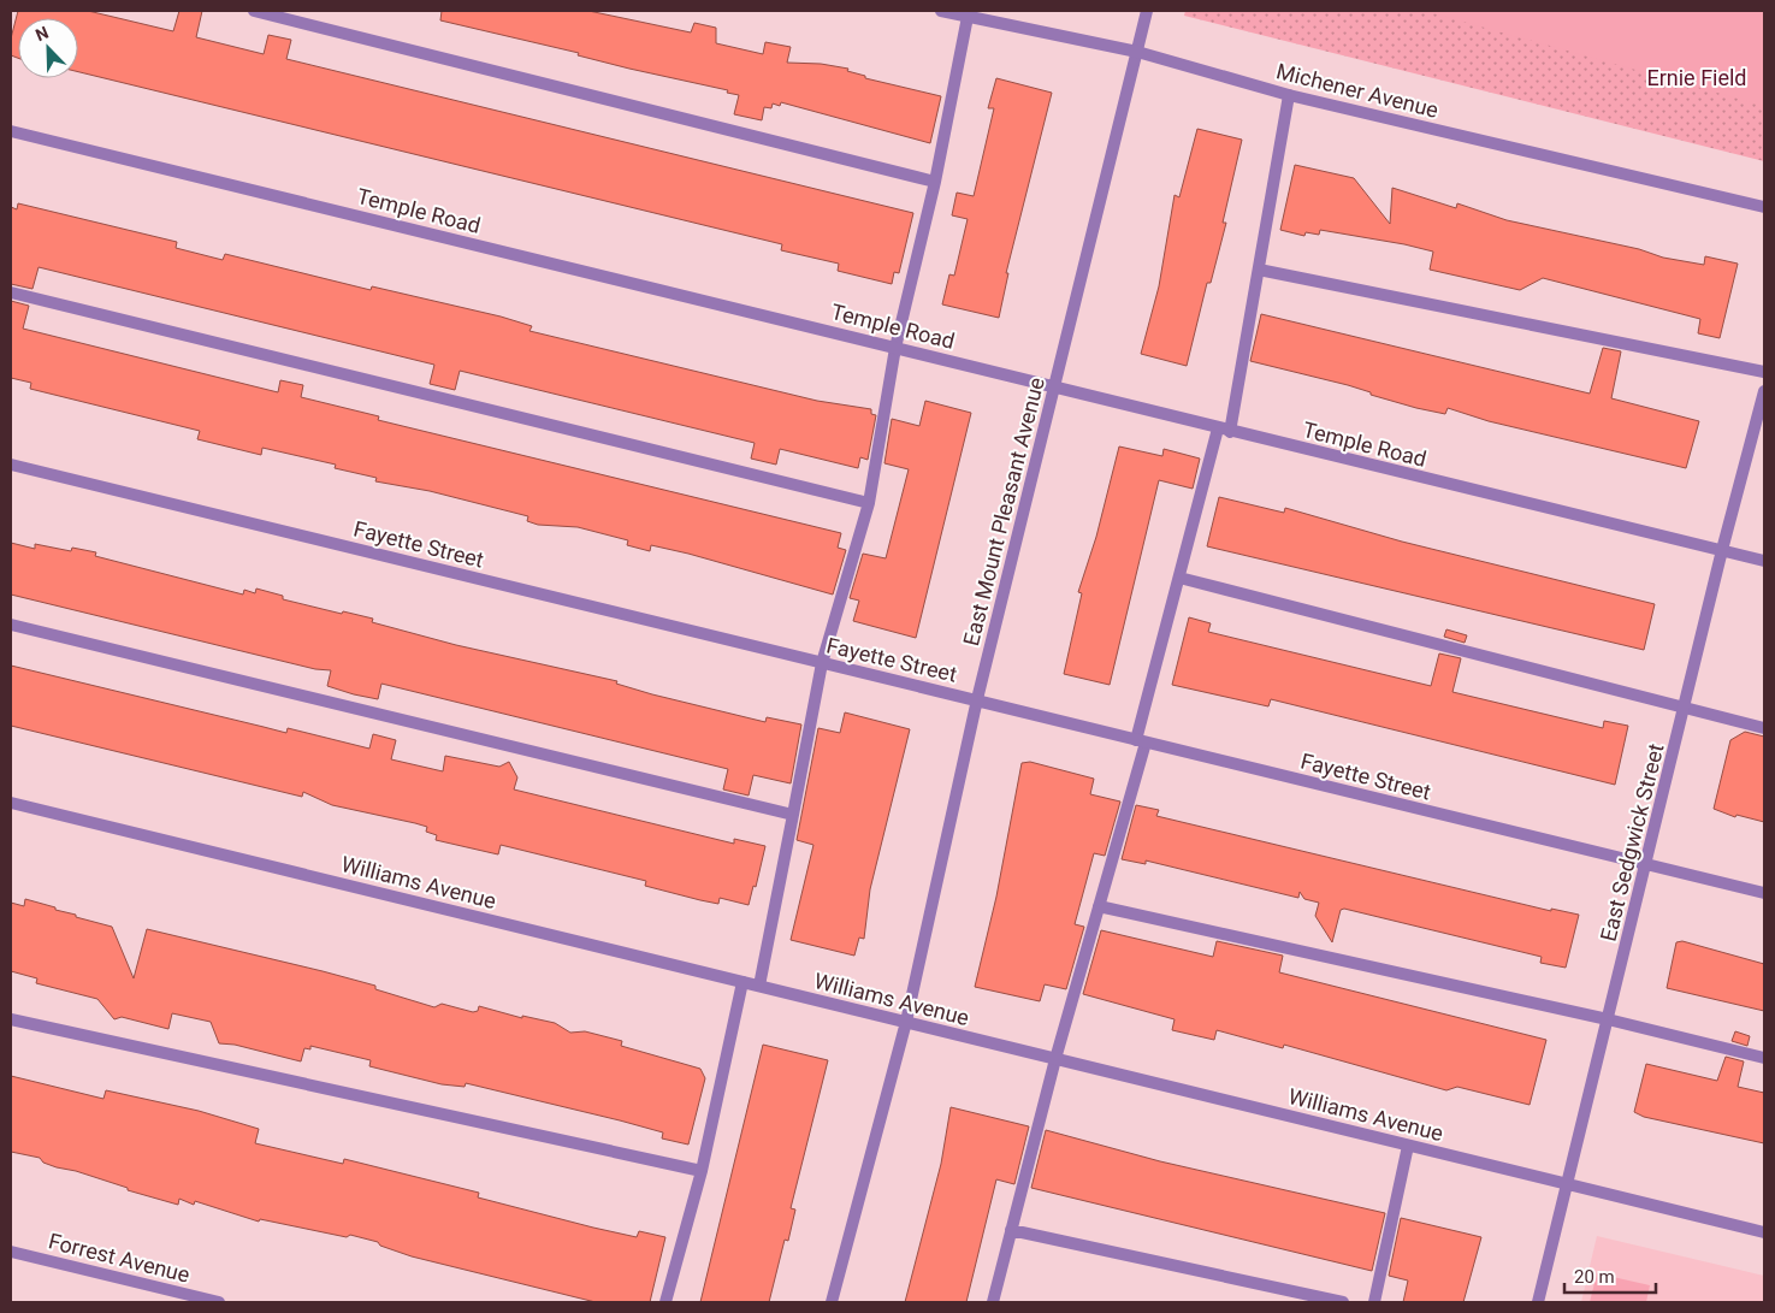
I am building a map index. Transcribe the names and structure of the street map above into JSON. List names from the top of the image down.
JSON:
{
  "streets": {
    "street": [
      "Michener Avenue",
      "Temple Road",
      "East Mount Pleasant Avenue",
      "Fayette Street",
      "East Sedgwick Street",
      "Williams Avenue",
      "Forrest Avenue"
    ]
  },
  "crossings": [
    ["Michener Avenue", "East Mount Pleasant Avenue"],
    ["Temple Road", "East Mount Pleasant Avenue"],
    ["Temple Road", "East Sedgwick Street"],
    ["East Mount Pleasant Avenue", "Fayette Street"],
    ["East Mount Pleasant Avenue", "Williams Avenue"],
    ["Fayette Street", "East Sedgwick Street"],
    ["East Sedgwick Street", "Williams Avenue"]
  ],
  "parks": ["Ernie Field"],
  "scale_bar": "20 m",
  "north": "top left"
}
